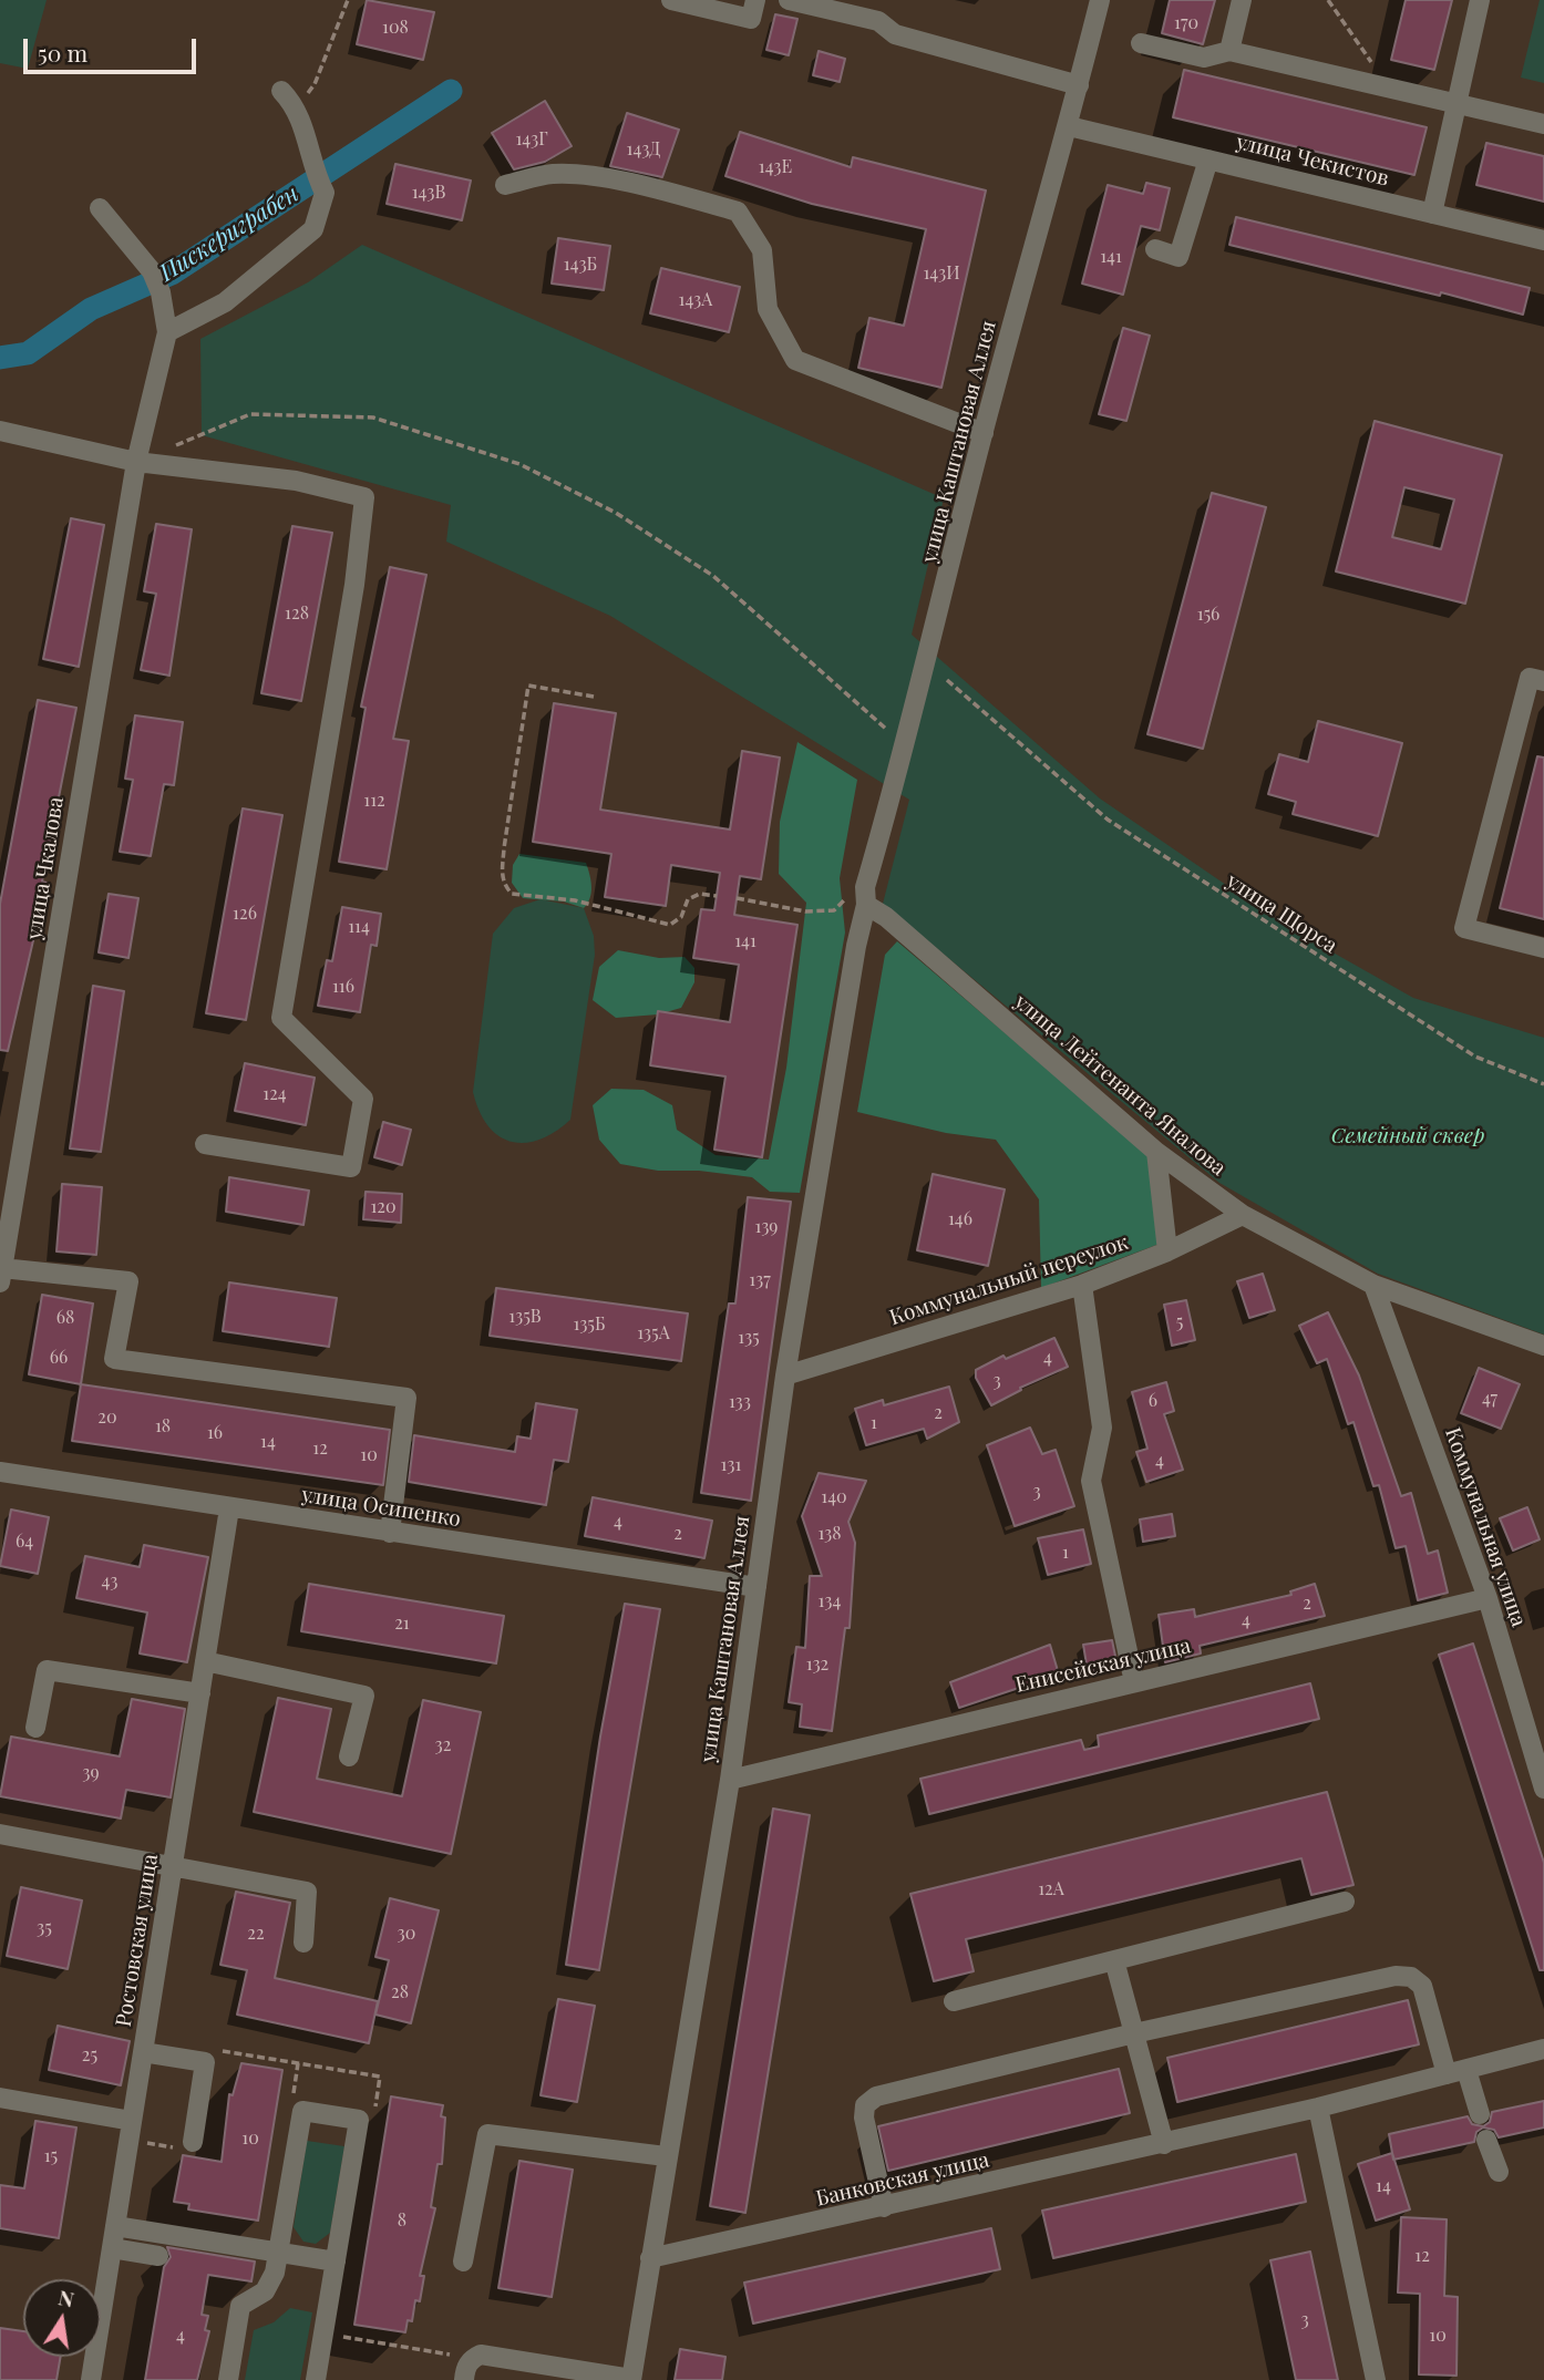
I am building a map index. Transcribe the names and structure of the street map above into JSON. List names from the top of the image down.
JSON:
{
  "streets": {
    "street": [
      "улица Чекистов",
      "улица Каштановая Аллея",
      "улица Чкалова",
      "улица Лейтенанта Яналова",
      "Коммунальный переулок",
      "улица Осипенко",
      "Коммунальная улица",
      "Енисейская улица",
      "Ростовская улица",
      "Банковская улица"
    ],
    "path": ["улица Щорса"]
  },
  "crossings": [
    ["улица Чекистов", "улица Каштановая Аллея"],
    ["улица Каштановая Аллея", "улица Лейтенанта Яналова"],
    ["улица Каштановая Аллея", "Коммунальный переулок"],
    ["улица Каштановая Аллея", "улица Осипенко"],
    ["улица Каштановая Аллея", "Енисейская улица"],
    ["улица Каштановая Аллея", "Банковская улица"],
    ["улица Лейтенанта Яналова", "Коммунальный переулок"],
    ["улица Лейтенанта Яналова", "Коммунальная улица"],
    ["улица Осипенко", "Ростовская улица"],
    ["Коммунальная улица", "Енисейская улица"]
  ],
  "water": ["Пискериграбен"],
  "parks": ["Семейный сквер"],
  "house_numbers": [
    "170",
    "108",
    "143Г",
    "143Д",
    "143Е",
    "143В",
    "141",
    "143Б",
    "143И",
    "143А",
    "128",
    "156",
    "112",
    "126",
    "114",
    "141",
    "116",
    "124",
    "120",
    "146",
    "139",
    "137",
    "135В",
    "68",
    "5",
    "135Б",
    "135А",
    "135",
    "66",
    "4",
    "3",
    "47",
    "6",
    "133",
    "2",
    "20",
    "1",
    "18",
    "16",
    "14",
    "12",
    "10",
    "4",
    "131",
    "3",
    "140",
    "4",
    "2",
    "138",
    "64",
    "1",
    "43",
    "134",
    "2",
    "4",
    "21",
    "132",
    "32",
    "39",
    "12А",
    "35",
    "22",
    "30",
    "28",
    "25",
    "10",
    "15",
    "14",
    "8",
    "12",
    "3",
    "4",
    "10"
  ],
  "scale_bar": "50 m",
  "north": "top"
}
